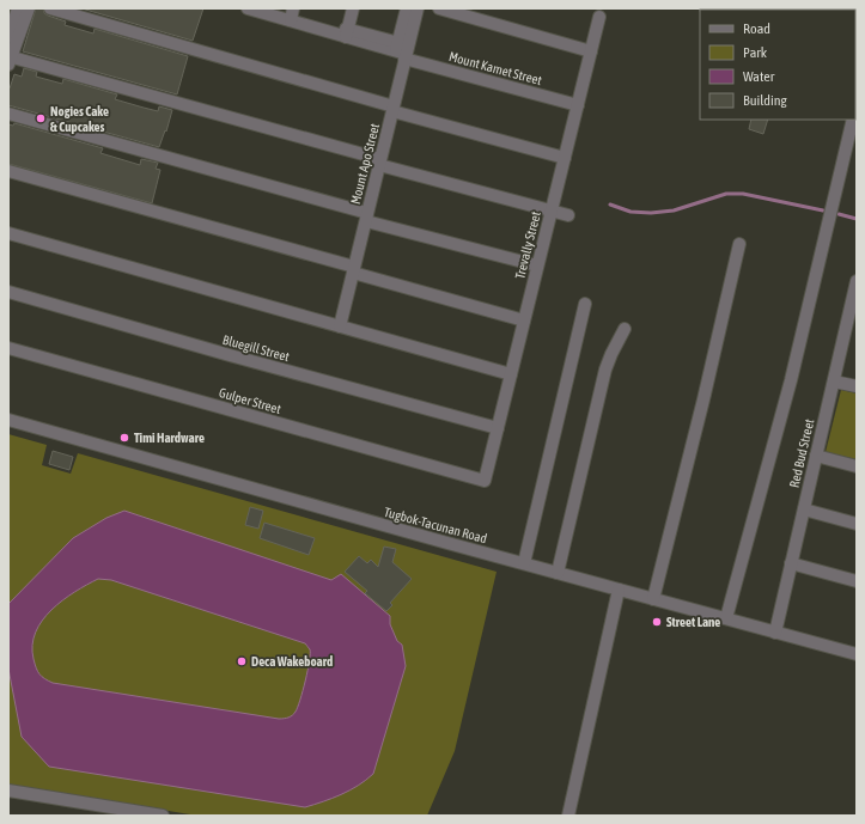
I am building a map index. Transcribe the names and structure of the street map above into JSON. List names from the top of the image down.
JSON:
{
  "streets": {
    "street": [
      "Mount Kamet Street",
      "Mount Apo Street",
      "Trevally Street",
      "Bluegill Street",
      "Gulper Street",
      "Red Bud Street",
      "Tugbok-Tacunan Road"
    ]
  },
  "crossings": [
    ["Mount Kamet Street", "Mount Apo Street"],
    ["Mount Kamet Street", "Trevally Street"],
    ["Trevally Street", "Bluegill Street"],
    ["Trevally Street", "Gulper Street"],
    ["Red Bud Street", "Tugbok-Tacunan Road"]
  ],
  "places": [
    "Nogies Cake & Cupcakes",
    "Timi Hardware",
    "Street Lane",
    "Deca Wakeboard"
  ],
  "legend": [
    "Road",
    "Park",
    "Water",
    "Building"
  ]
}
